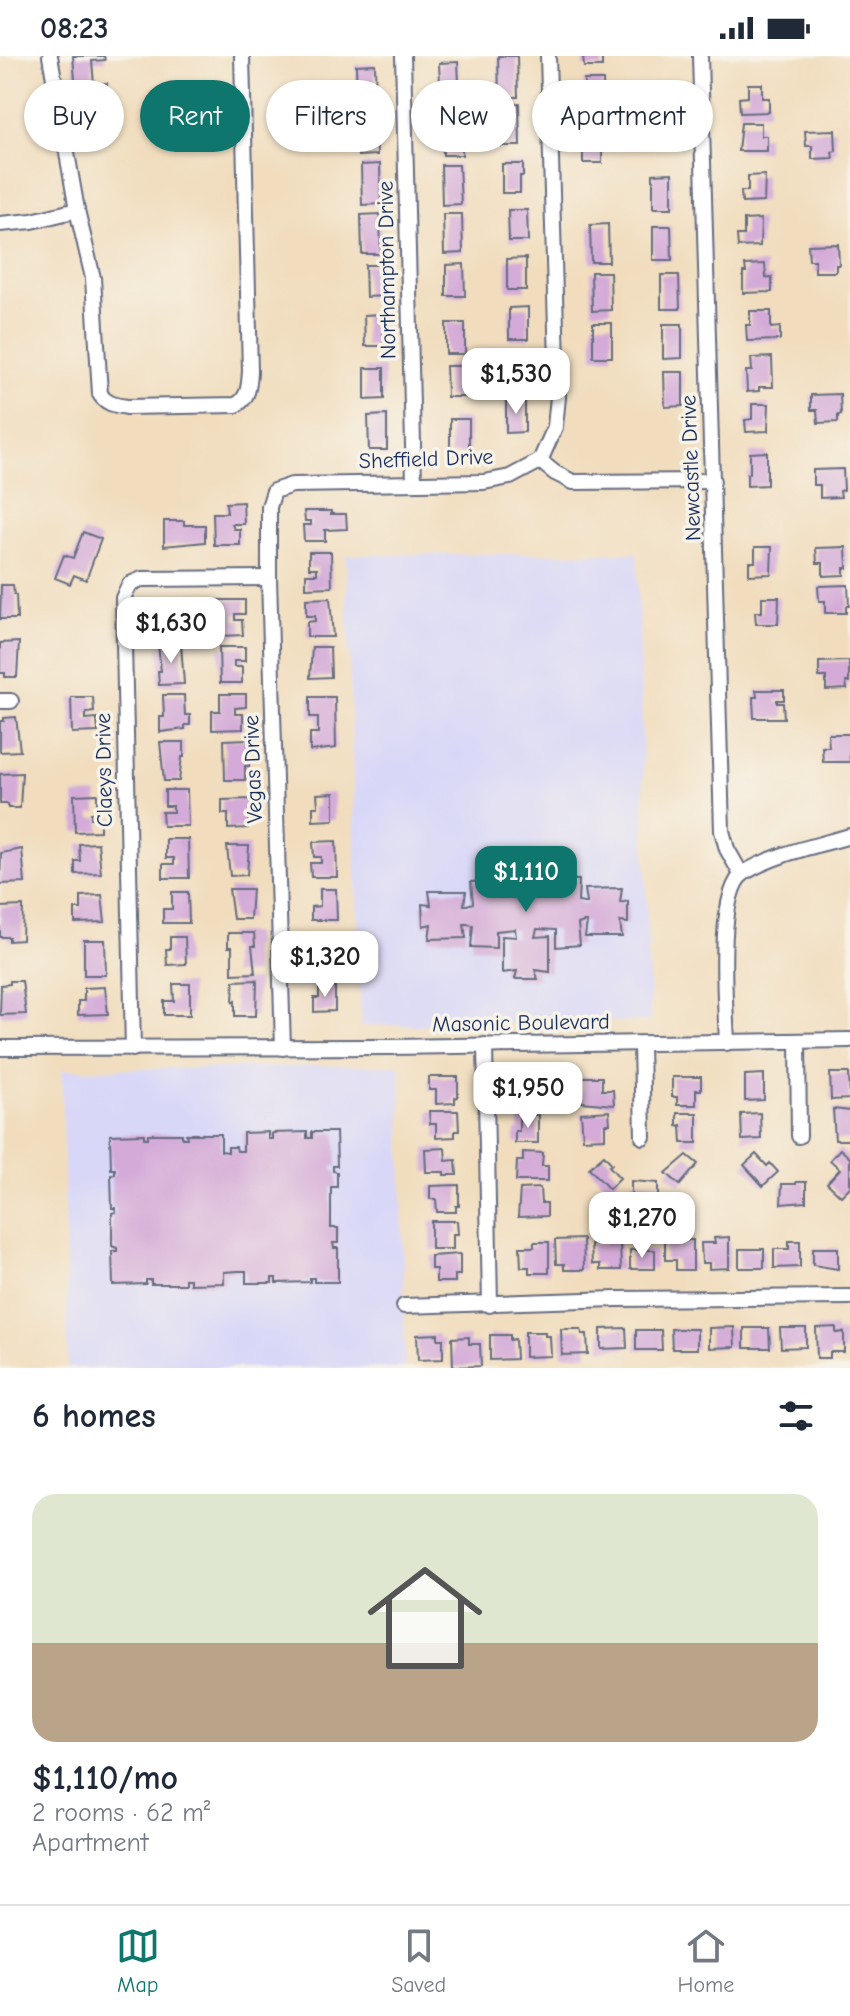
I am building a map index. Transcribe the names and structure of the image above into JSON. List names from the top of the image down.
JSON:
{
  "streets": {
    "street": [
      "Northampton Drive",
      "Sheffield Drive",
      "Newcastle Drive",
      "Vegas Drive",
      "Claeys Drive",
      "Masonic Boulevard"
    ]
  },
  "crossings": [
    ["Northampton Drive", "Sheffield Drive"],
    ["Sheffield Drive", "Vegas Drive"],
    ["Vegas Drive", "Claeys Drive"],
    ["Vegas Drive", "Masonic Boulevard"],
    ["Claeys Drive", "Masonic Boulevard"]
  ],
  "page": {
    "status": "08:23",
    "chip": [
      "Buy",
      "Rent",
      "Filters",
      "New",
      "Apartment"
    ],
    "price": [
      "$1,530",
      "$1,630",
      "$1,110",
      "$1,320",
      "$1,950",
      "$1,270"
    ],
    "heading": "6 homes",
    "list": [
      {
        "name": "$1,110/mo",
        "note": "2 rooms · 62 m² · Apartment"
      }
    ],
    "tabs": ["Map", "Saved", "Home"]
  }
}
